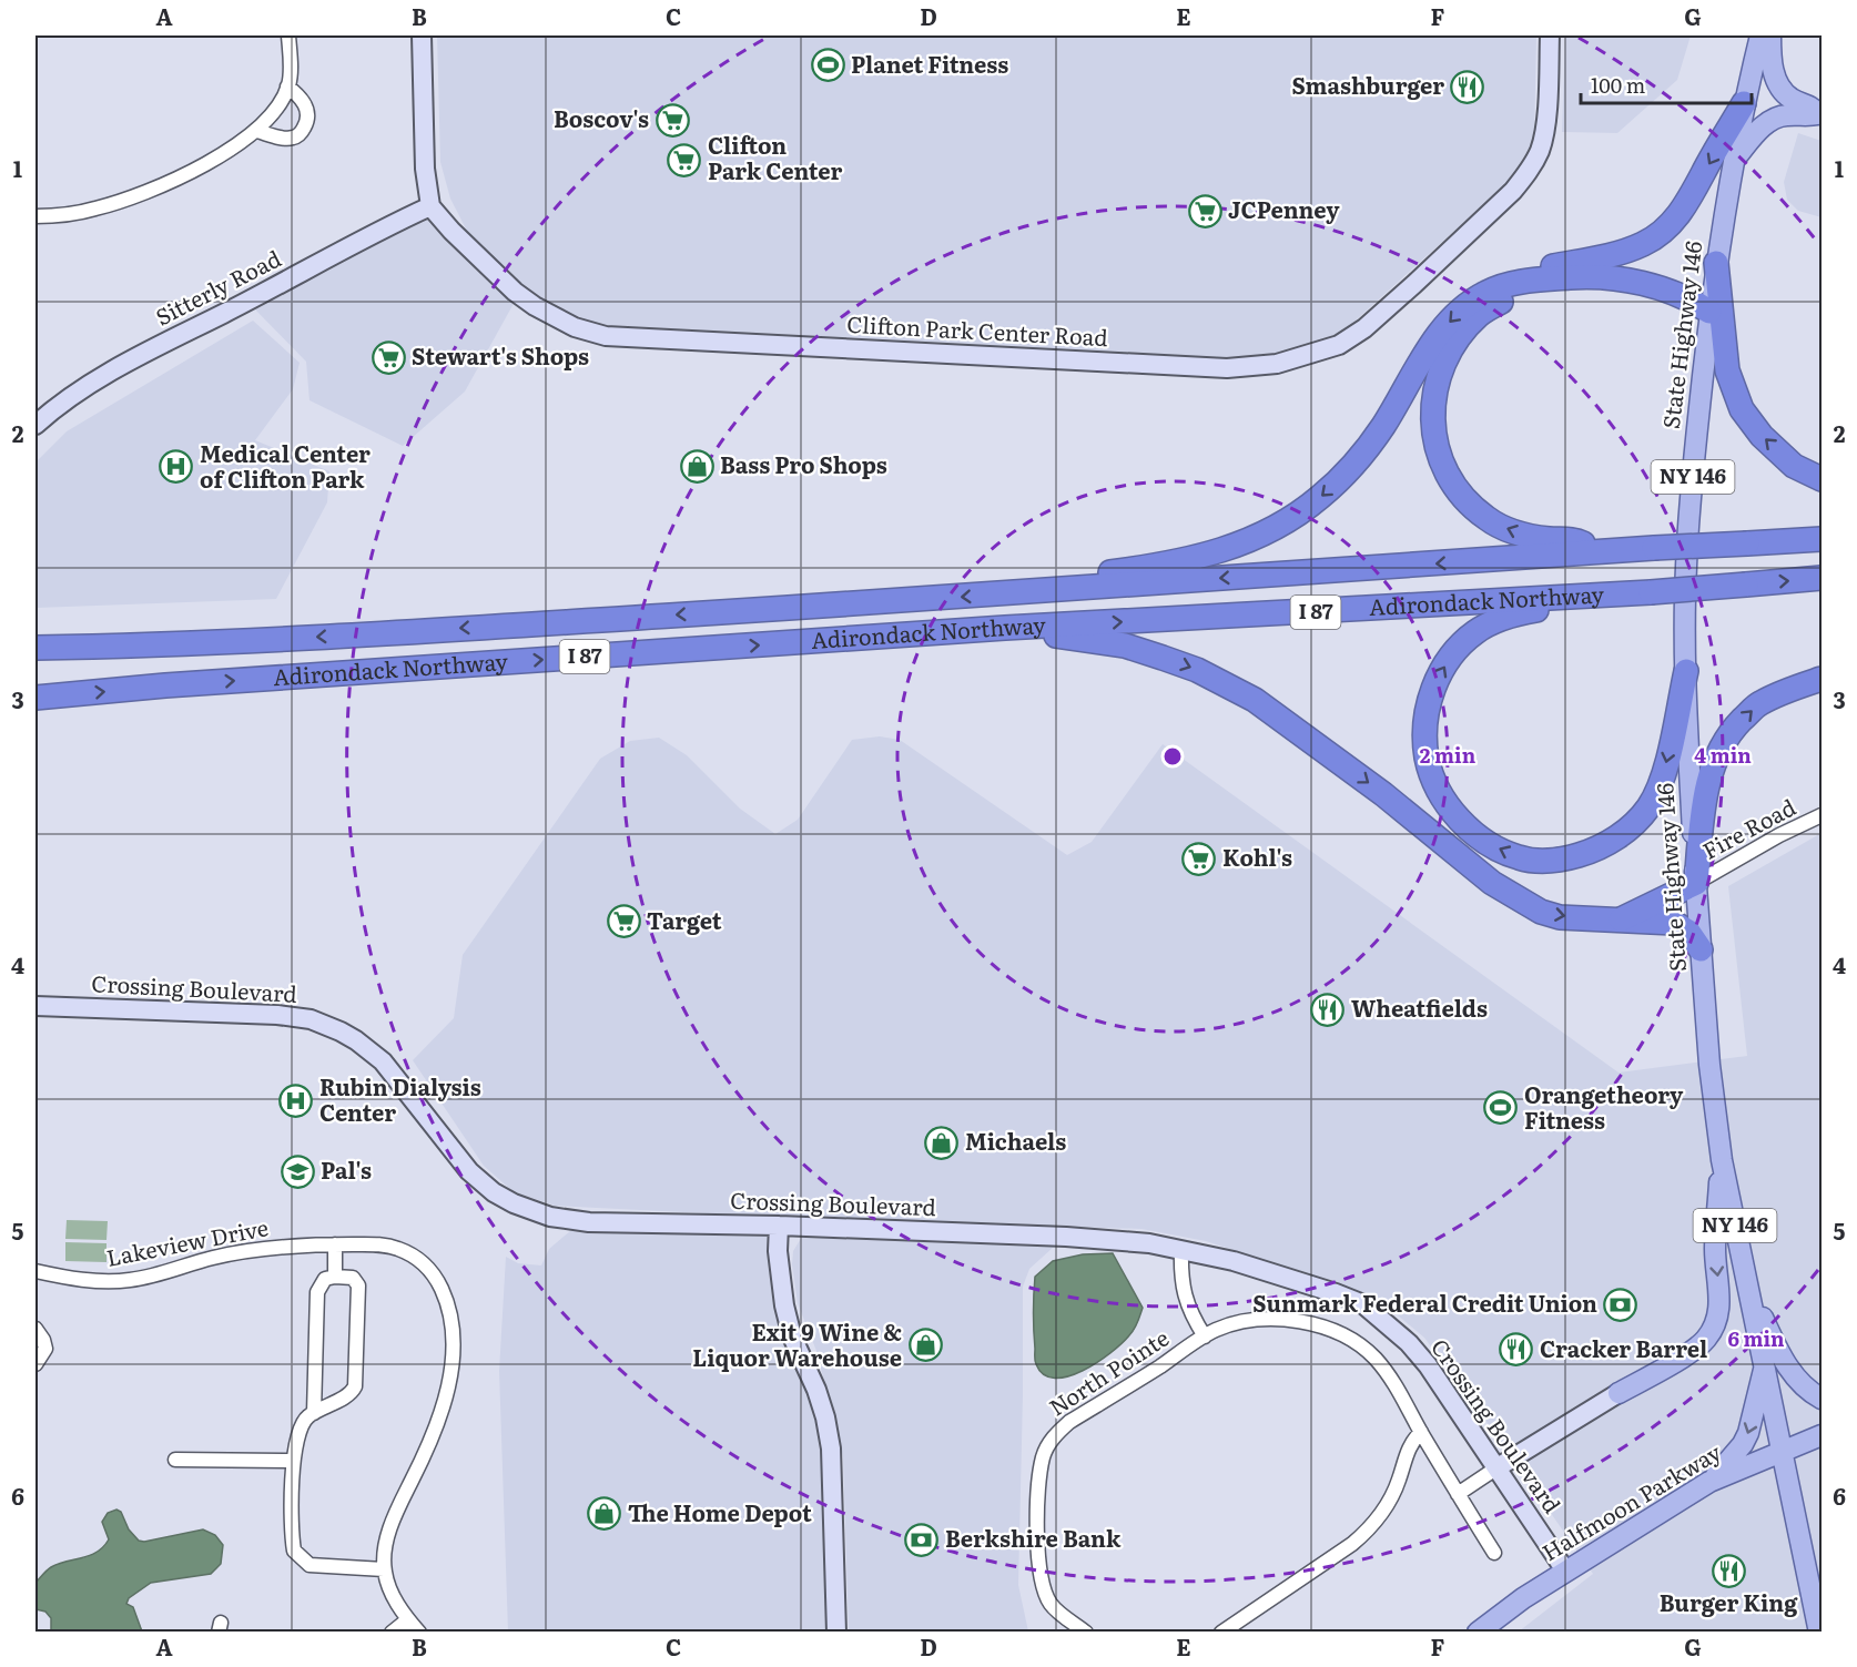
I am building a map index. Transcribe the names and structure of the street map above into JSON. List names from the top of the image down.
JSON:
{
  "streets": {
    "highway": ["Adirondack Northway", "I 87"],
    "main road": ["State Highway 146", "NY 146", "Halfmoon Parkway"],
    "street": [
      "Sitterly Road",
      "Clifton Park Center Road",
      "Fire Road",
      "Crossing Boulevard",
      "Lakeview Drive",
      "North Pointe"
    ]
  },
  "crossings": [
    ["Sitterly Road", "Clifton Park Center Road"],
    ["State Highway 146", "Fire Road"],
    ["State Highway 146", "Halfmoon Parkway"],
    ["Crossing Boulevard", "North Pointe"],
    ["Crossing Boulevard", "Halfmoon Parkway"]
  ],
  "places": {
    "sports": ["Planet Fitness", "Orangetheory Fitness"],
    "restaurant": [
      "Smashburger",
      "Wheatfields",
      "Cracker Barrel",
      "Burger King"
    ],
    "supermarket": [
      "Boscov's",
      "Clifton Park Center",
      "JCPenney",
      "Stewart's Shops",
      "Kohl's",
      "Target"
    ],
    "shop": [
      "Bass Pro Shops",
      "Michaels",
      "Exit 9 Wine & Liquor Warehouse",
      "The Home Depot"
    ],
    "hospital": ["Medical Center of Clifton Park", "Rubin Dialysis Center"],
    "school or university": ["Pal's"],
    "bank": ["Sunmark Federal Credit Union", "Berkshire Bank"]
  },
  "scale_bar": "100 m",
  "grid": {
    "columns": [
      "A",
      "B",
      "C",
      "D",
      "E",
      "F",
      "G"
    ],
    "rows": [
      "1",
      "2",
      "3",
      "4",
      "5",
      "6"
    ]
  },
  "rings": ["2 min", "4 min", "6 min"]
}
